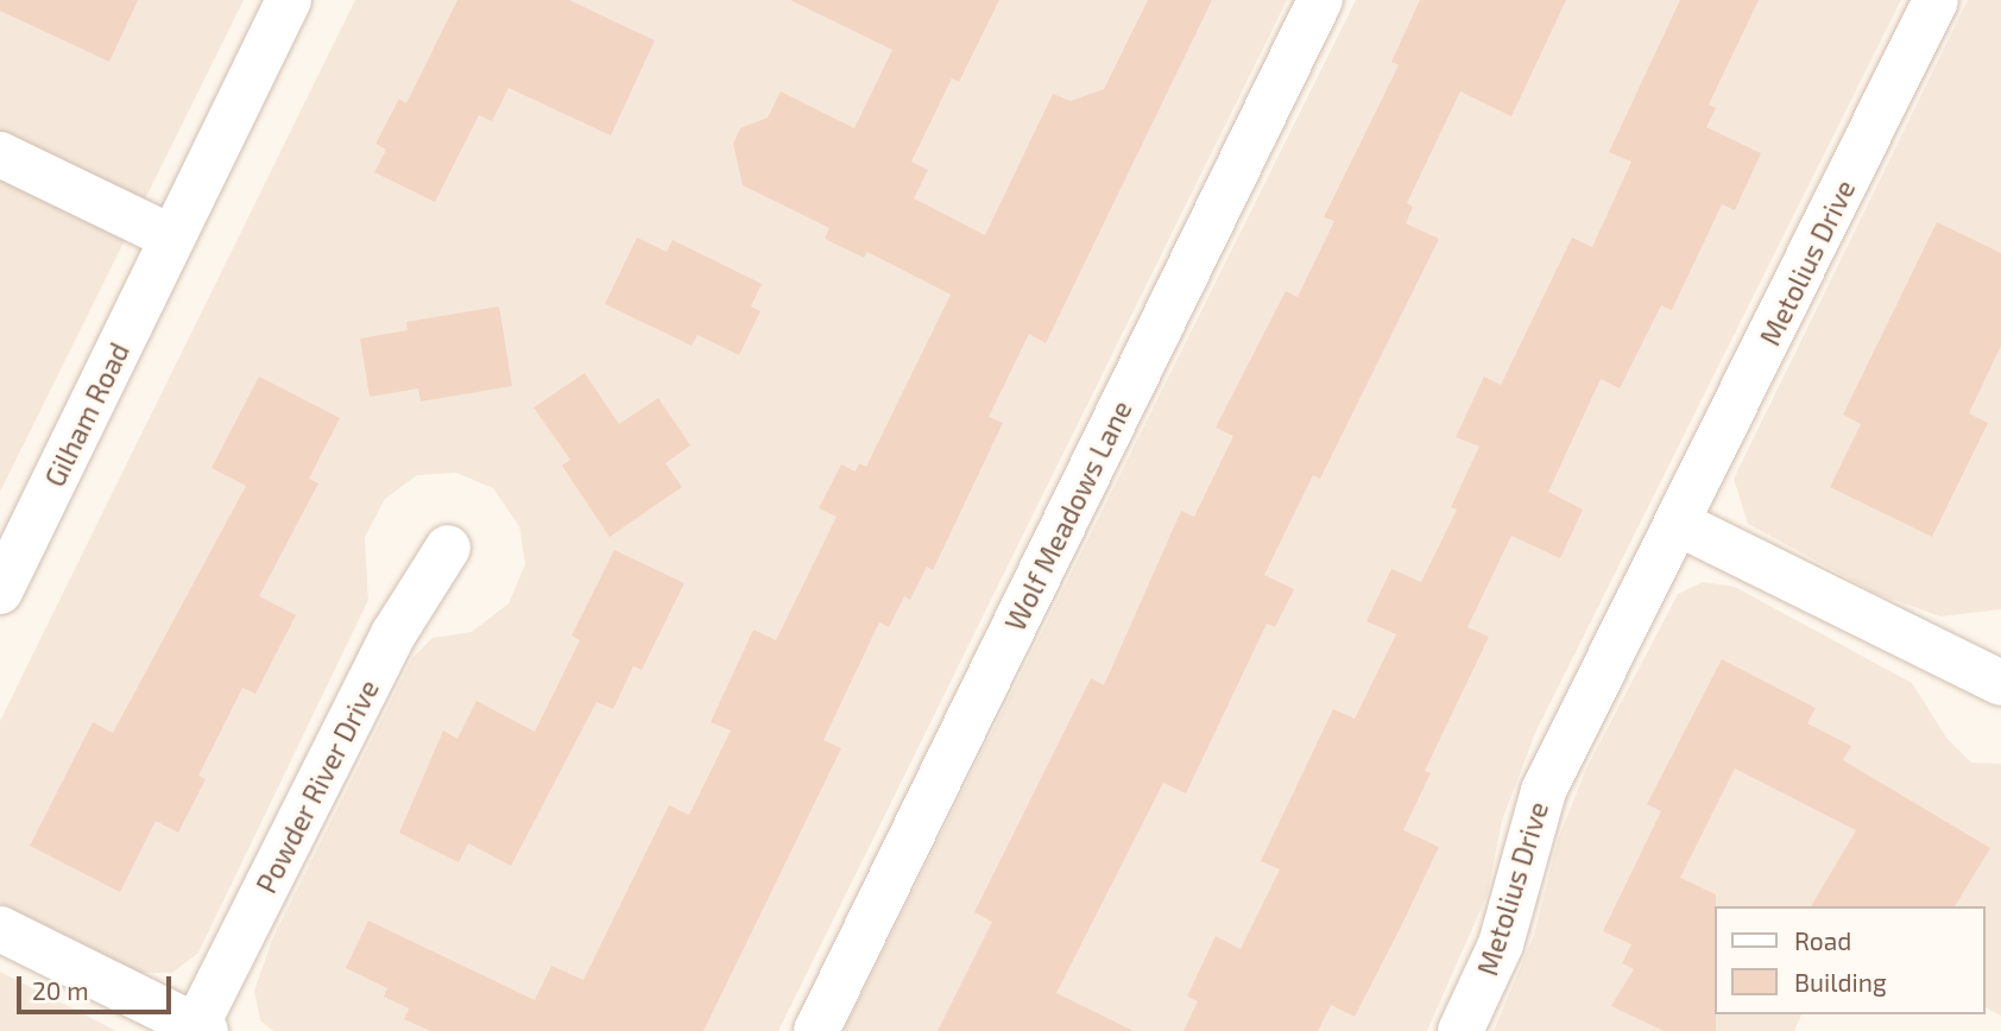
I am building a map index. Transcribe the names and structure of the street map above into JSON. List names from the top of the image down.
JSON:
{
  "streets": {
    "street": [
      "Metolius Drive",
      "Gilham Road",
      "Wolf Meadows Lane",
      "Powder River Drive"
    ]
  },
  "legend": ["Road", "Building"],
  "scale_bar": "20 m"
}
